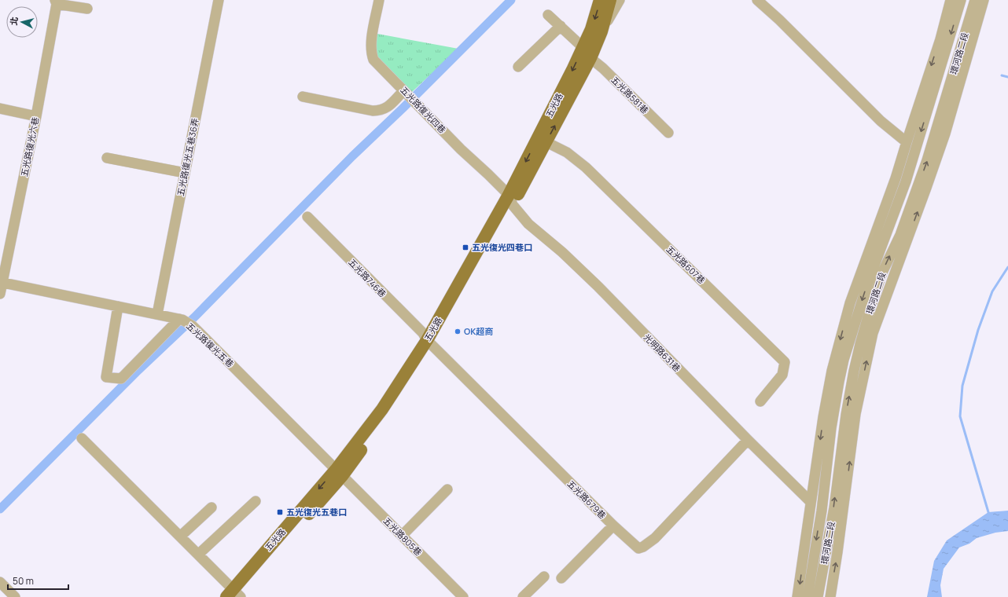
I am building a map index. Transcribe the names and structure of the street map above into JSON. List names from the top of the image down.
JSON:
{
  "streets": {
    "main road": ["五光路"],
    "street": [
      "環河路二段",
      "五光路581巷",
      "五光路復光四巷",
      "五光路復光六巷",
      "五光路復光五巷36弄",
      "五光路607巷",
      "五光路746巷",
      "五光路復光五巷",
      "光明路631巷",
      "五光路679巷",
      "五光路805巷"
    ]
  },
  "crossings": [
    ["環河路二段", "光明路631巷"],
    ["五光路581巷", "五光路"],
    ["五光路", "五光路復光四巷"],
    ["五光路", "五光路607巷"],
    ["五光路", "五光路746巷"],
    ["五光路", "五光路復光五巷"],
    ["五光路", "光明路631巷"],
    ["五光路", "五光路679巷"],
    ["五光路", "五光路805巷"],
    ["五光路復光四巷", "光明路631巷"],
    ["五光路復光六巷", "五光路復光五巷"],
    ["五光路復光五巷36弄", "五光路復光五巷"],
    ["五光路746巷", "五光路679巷"],
    ["五光路復光五巷", "五光路805巷"],
    ["光明路631巷", "五光路679巷"]
  ],
  "places": {
    "transit": ["五光復光四巷口", "五光復光五巷口"],
    "other": ["OK超商"]
  },
  "scale_bar": "50 m",
  "north": "left"
}
